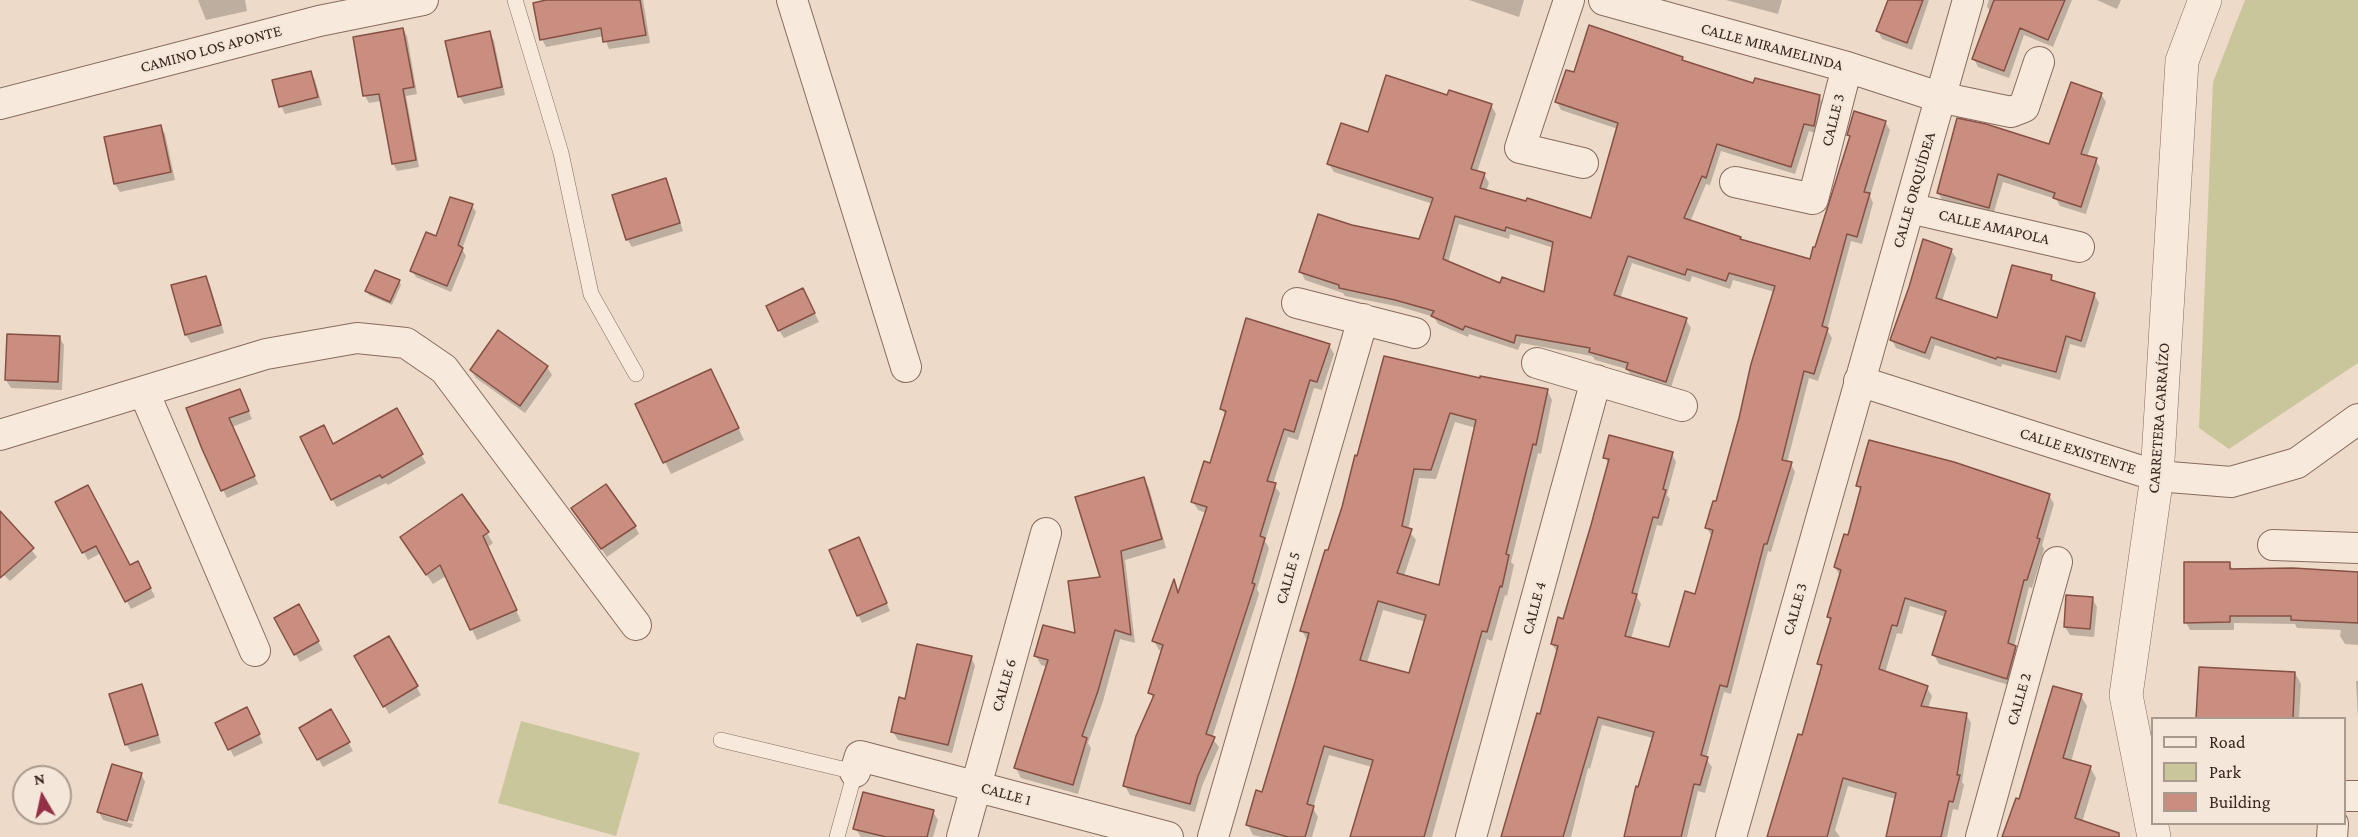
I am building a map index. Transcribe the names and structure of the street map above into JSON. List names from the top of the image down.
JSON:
{
  "streets": {
    "street": [
      "CALLE MIRAMELINDA",
      "CAMINO LOS APONTE",
      "CALLE 3",
      "CALLE ORQUÍDEA",
      "CALLE AMAPOLA",
      "CARRETERA CARRAÍZO",
      "CALLE EXISTENTE",
      "CALLE 5",
      "CALLE 4",
      "CALLE 6",
      "CALLE 2",
      "CALLE 1"
    ]
  },
  "crossings": [
    ["CALLE MIRAMELINDA", "CALLE 3"],
    ["CALLE MIRAMELINDA", "CALLE ORQUÍDEA"],
    ["CALLE 3", "CALLE ORQUÍDEA"],
    ["CALLE 3", "CALLE EXISTENTE"],
    ["CALLE ORQUÍDEA", "CALLE AMAPOLA"],
    ["CALLE ORQUÍDEA", "CALLE EXISTENTE"],
    ["CARRETERA CARRAÍZO", "CALLE EXISTENTE"],
    ["CALLE 6", "CALLE 1"]
  ],
  "legend": ["Road", "Park", "Building"],
  "north": "top"
}
